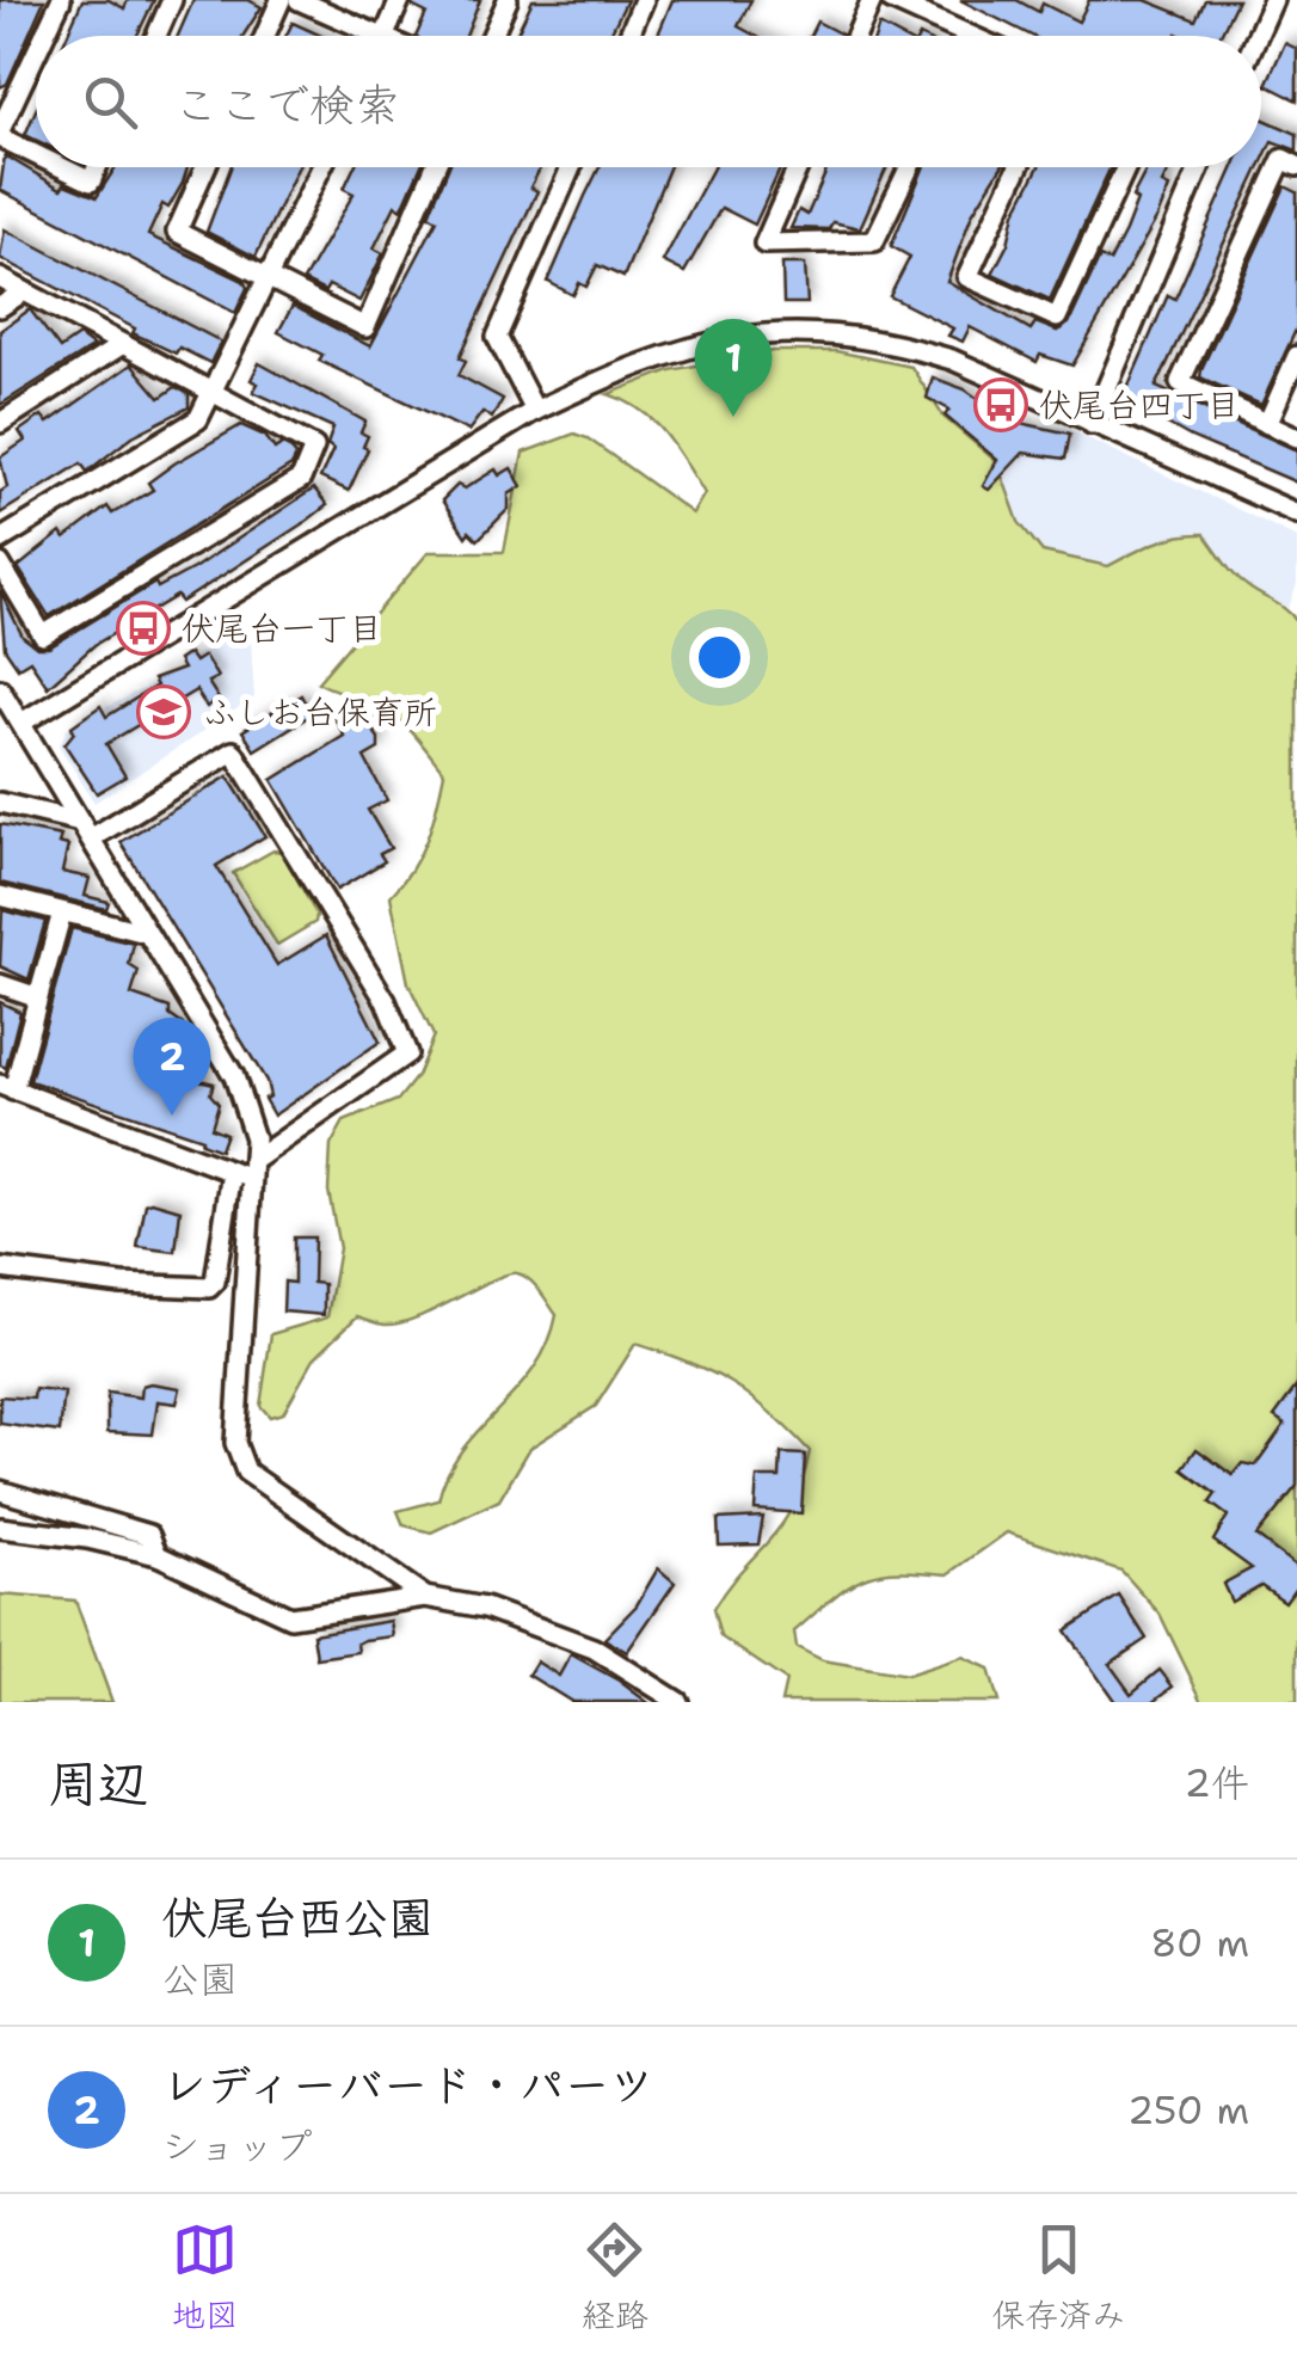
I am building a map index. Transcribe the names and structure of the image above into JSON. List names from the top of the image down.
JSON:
{
  "places": {
    "bus stop": ["伏尾台四丁目", "伏尾台一丁目"],
    "school or university": ["ふしお台保育所"]
  },
  "page": {
    "search": "ここで検索",
    "pins": ["1", "2"],
    "heading": ["周辺", "2件"],
    "list": [
      {
        "mark": "1",
        "name": "伏尾台⻄公園",
        "note": "公園",
        "value": "80 m"
      },
      {
        "mark": "2",
        "name": "レディーバード・パーツ",
        "note": "ショップ",
        "value": "250 m"
      }
    ],
    "nav": ["地図", "経路", "保存済み"]
  }
}
